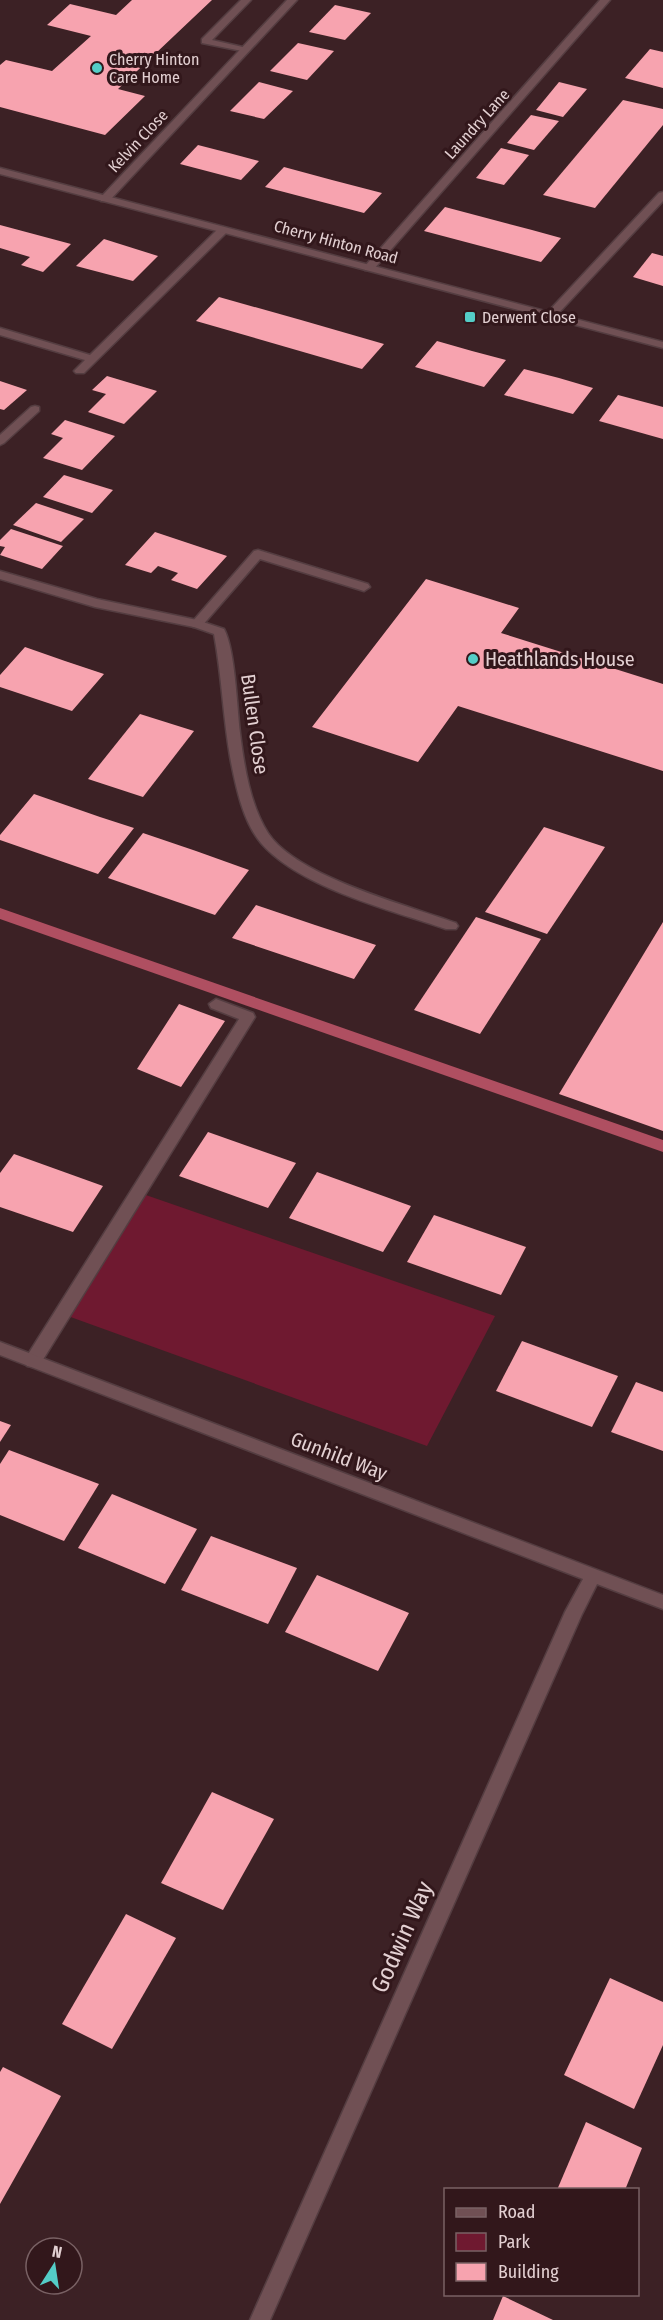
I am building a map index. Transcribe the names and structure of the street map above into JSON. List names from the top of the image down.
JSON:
{
  "streets": {
    "street": [
      "Laundry Lane",
      "Kelvin Close",
      "Cherry Hinton Road",
      "Bullen Close",
      "Gunhild Way",
      "Godwin Way"
    ]
  },
  "crossings": [
    ["Laundry Lane", "Cherry Hinton Road"],
    ["Kelvin Close", "Cherry Hinton Road"],
    ["Gunhild Way", "Godwin Way"]
  ],
  "places": {
    "other": ["Cherry Hinton Care Home", "Heathlands House"],
    "transit": ["Derwent Close"]
  },
  "legend": ["Road", "Park", "Building"],
  "north": "top"
}
